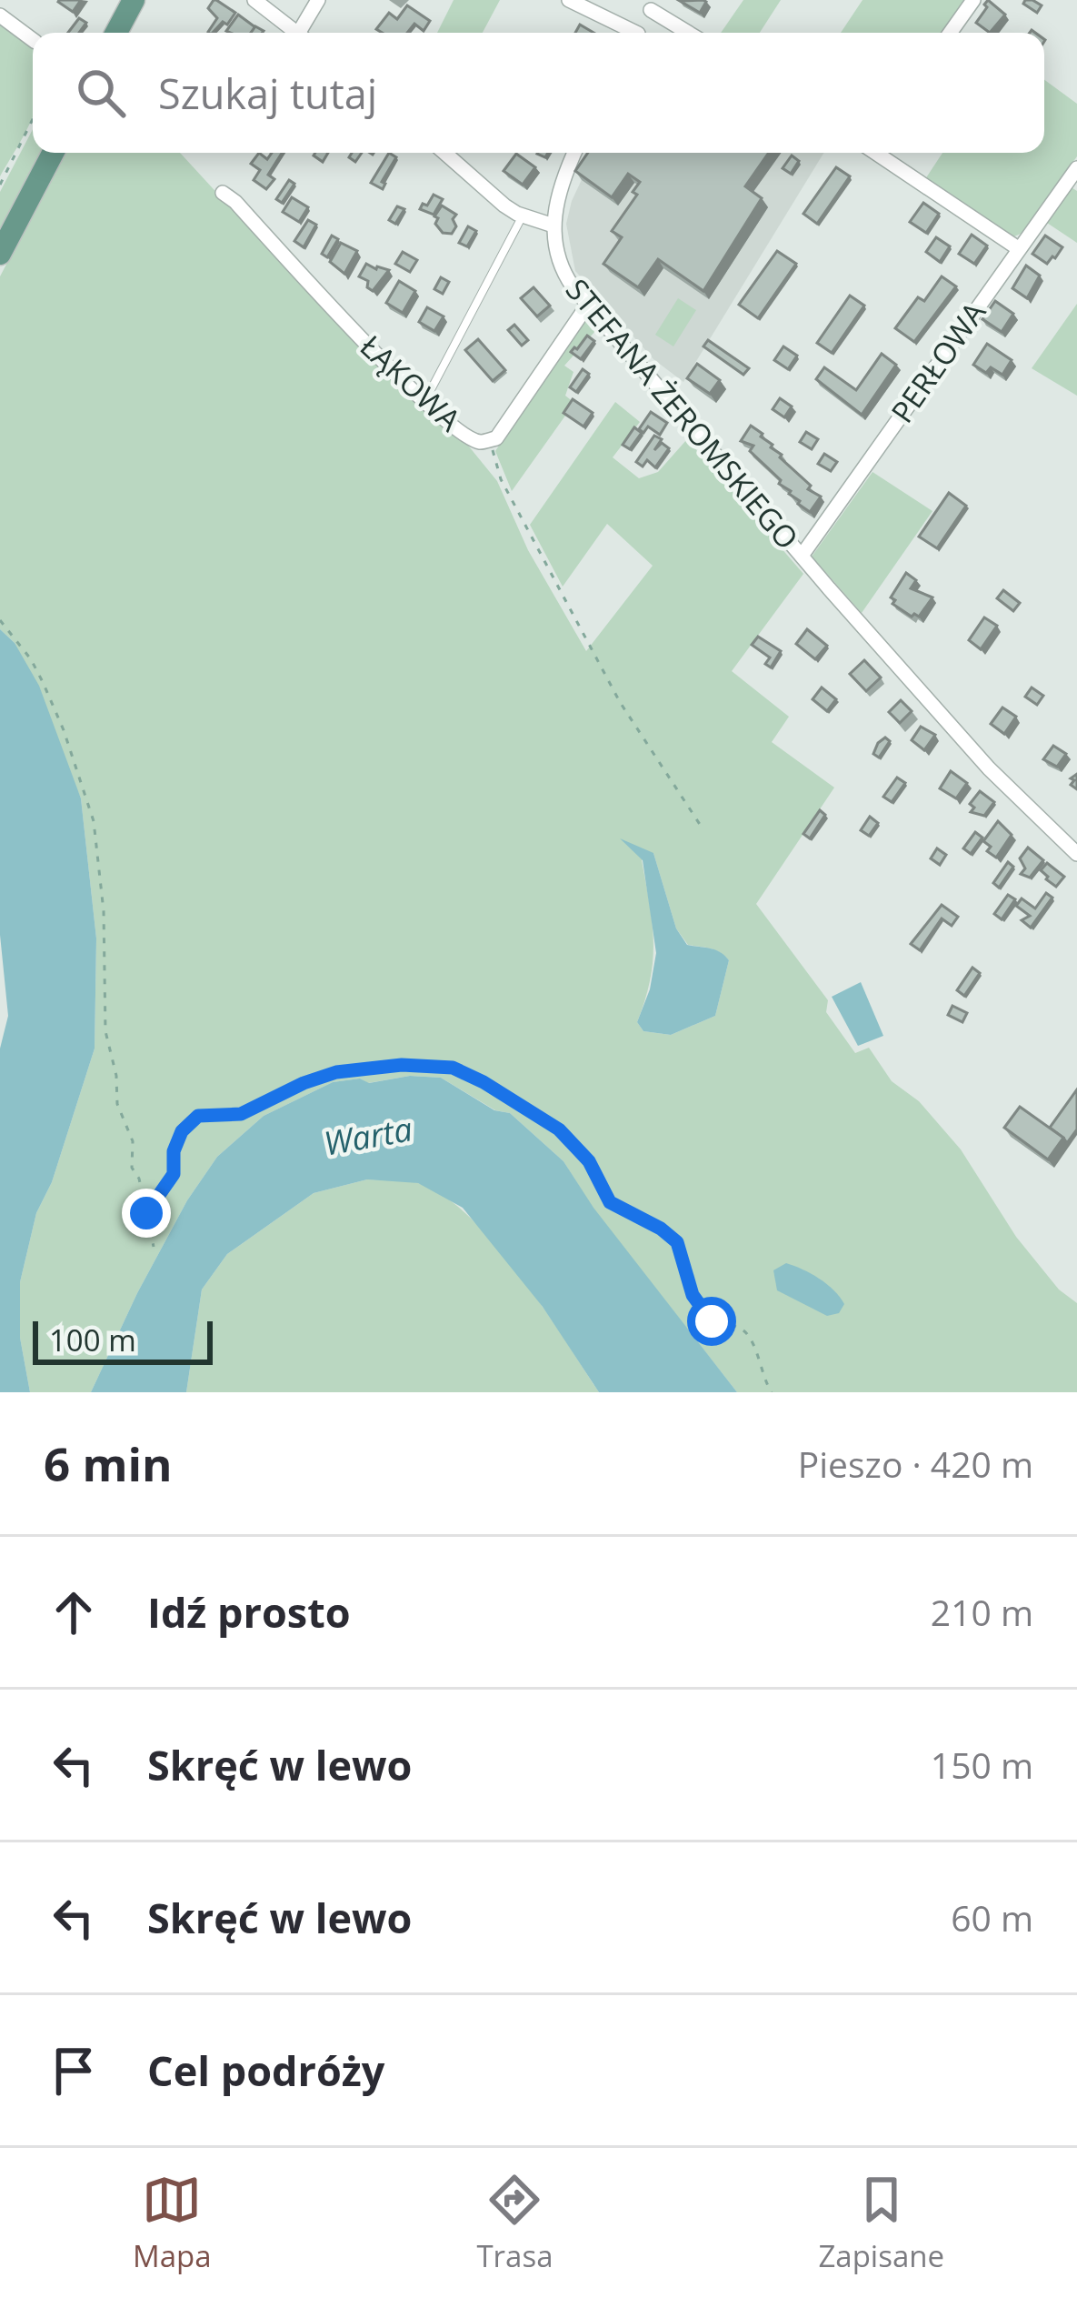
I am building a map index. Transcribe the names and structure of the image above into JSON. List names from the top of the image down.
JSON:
{
  "streets": {
    "street": ["PERŁOWA", "ŁĄKOWA", "STEFANA ŻEROMSKIEGO"]
  },
  "crossings": [
    ["PERŁOWA", "STEFANA ŻEROMSKIEGO"],
    ["ŁĄKOWA", "STEFANA ŻEROMSKIEGO"]
  ],
  "water": ["Warta"],
  "scale_bar": "100 m",
  "page": {
    "search": "Szukaj tutaj",
    "scale": "100 m",
    "heading": ["6 min", "Pieszo · 420 m"],
    "list": [
      ["Idź prosto", "210 m"],
      ["Skręć w lewo", "150 m"],
      ["Skręć w lewo", "60 m"],
      "Cel podróży"
    ],
    "nav": ["Mapa", "Trasa", "Zapisane"]
  }
}
